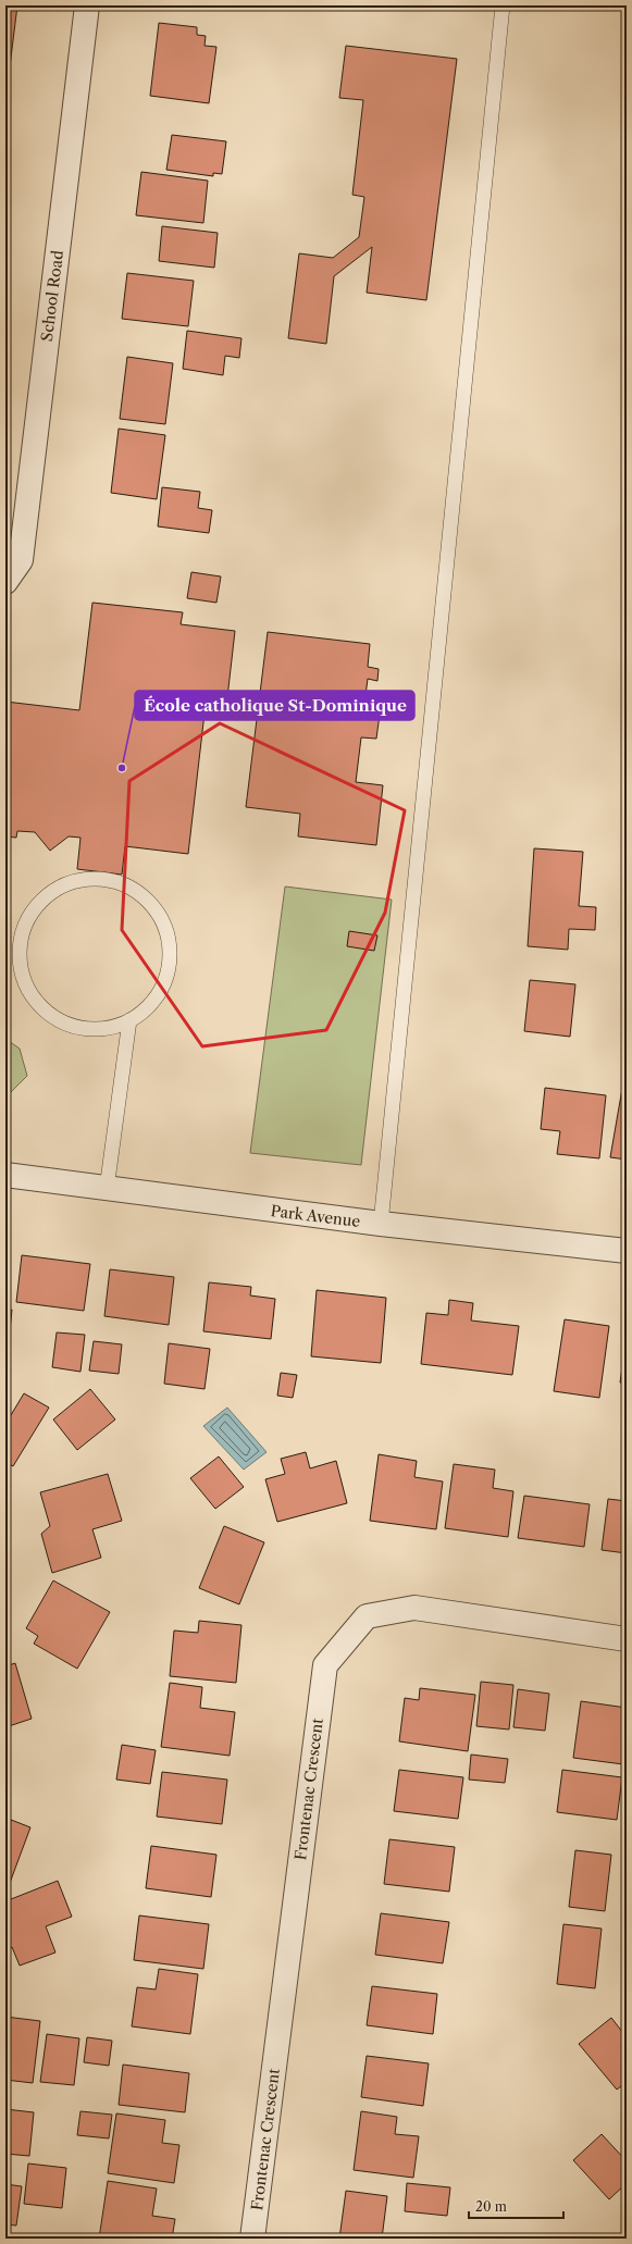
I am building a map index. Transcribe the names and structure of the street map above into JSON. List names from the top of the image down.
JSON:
{
  "streets": {
    "street": ["School Road", "Park Avenue", "Frontenac Crescent"]
  },
  "places": ["École catholique St-Dominique"],
  "scale_bar": "20 m"
}
